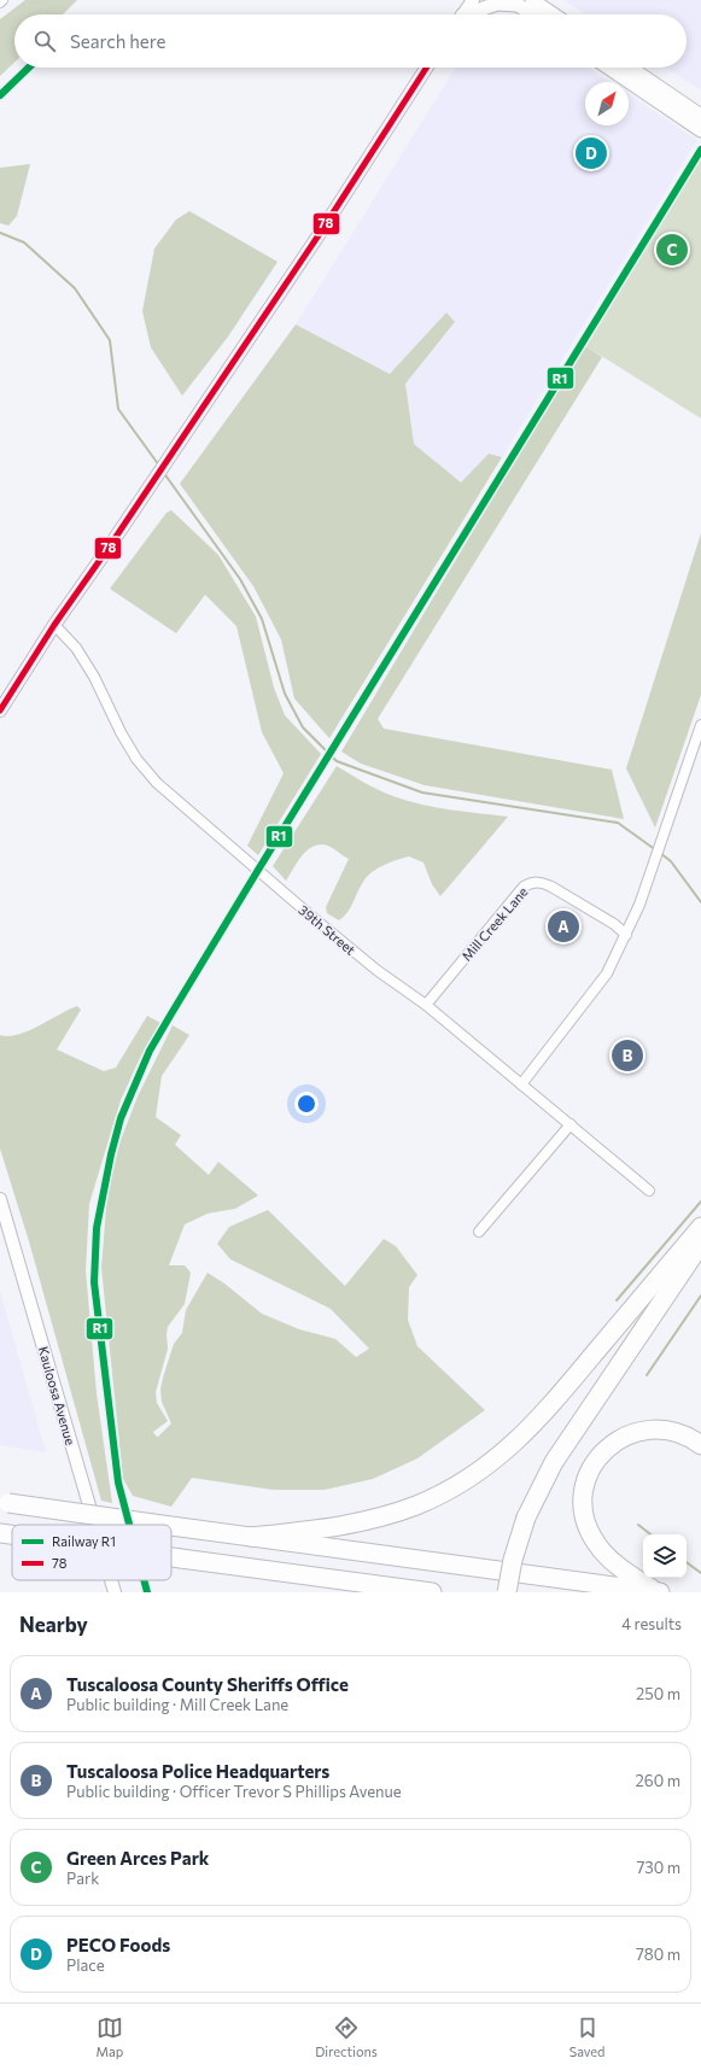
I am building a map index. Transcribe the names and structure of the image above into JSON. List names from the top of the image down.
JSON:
{
  "streets": {
    "street": ["Mill Creek Lane", "39th Street", "Kauloosa Avenue"]
  },
  "crossings": [
    ["Mill Creek Lane", "39th Street"]
  ],
  "lines": ["rail line R1", "transit line 78"],
  "legend": ["Railway R1", "78"],
  "north": "top right",
  "page": {
    "search": "Search here",
    "pins": [
      "D",
      "C",
      "A",
      "B"
    ],
    "heading": ["Nearby", "4 results"],
    "list": [
      {
        "mark": "A",
        "name": "Tuscaloosa County Sheriffs Office",
        "note": "Public building · Mill Creek Lane",
        "value": "250 m"
      },
      {
        "mark": "B",
        "name": "Tuscaloosa Police Headquarters",
        "note": "Public building · Officer Trevor S Phillips Avenue",
        "value": "260 m"
      },
      {
        "mark": "C",
        "name": "Green Arces Park",
        "note": "Park",
        "value": "730 m"
      },
      {
        "mark": "D",
        "name": "PECO Foods",
        "note": "Place",
        "value": "780 m"
      }
    ],
    "nav": ["Map", "Directions", "Saved"]
  }
}
